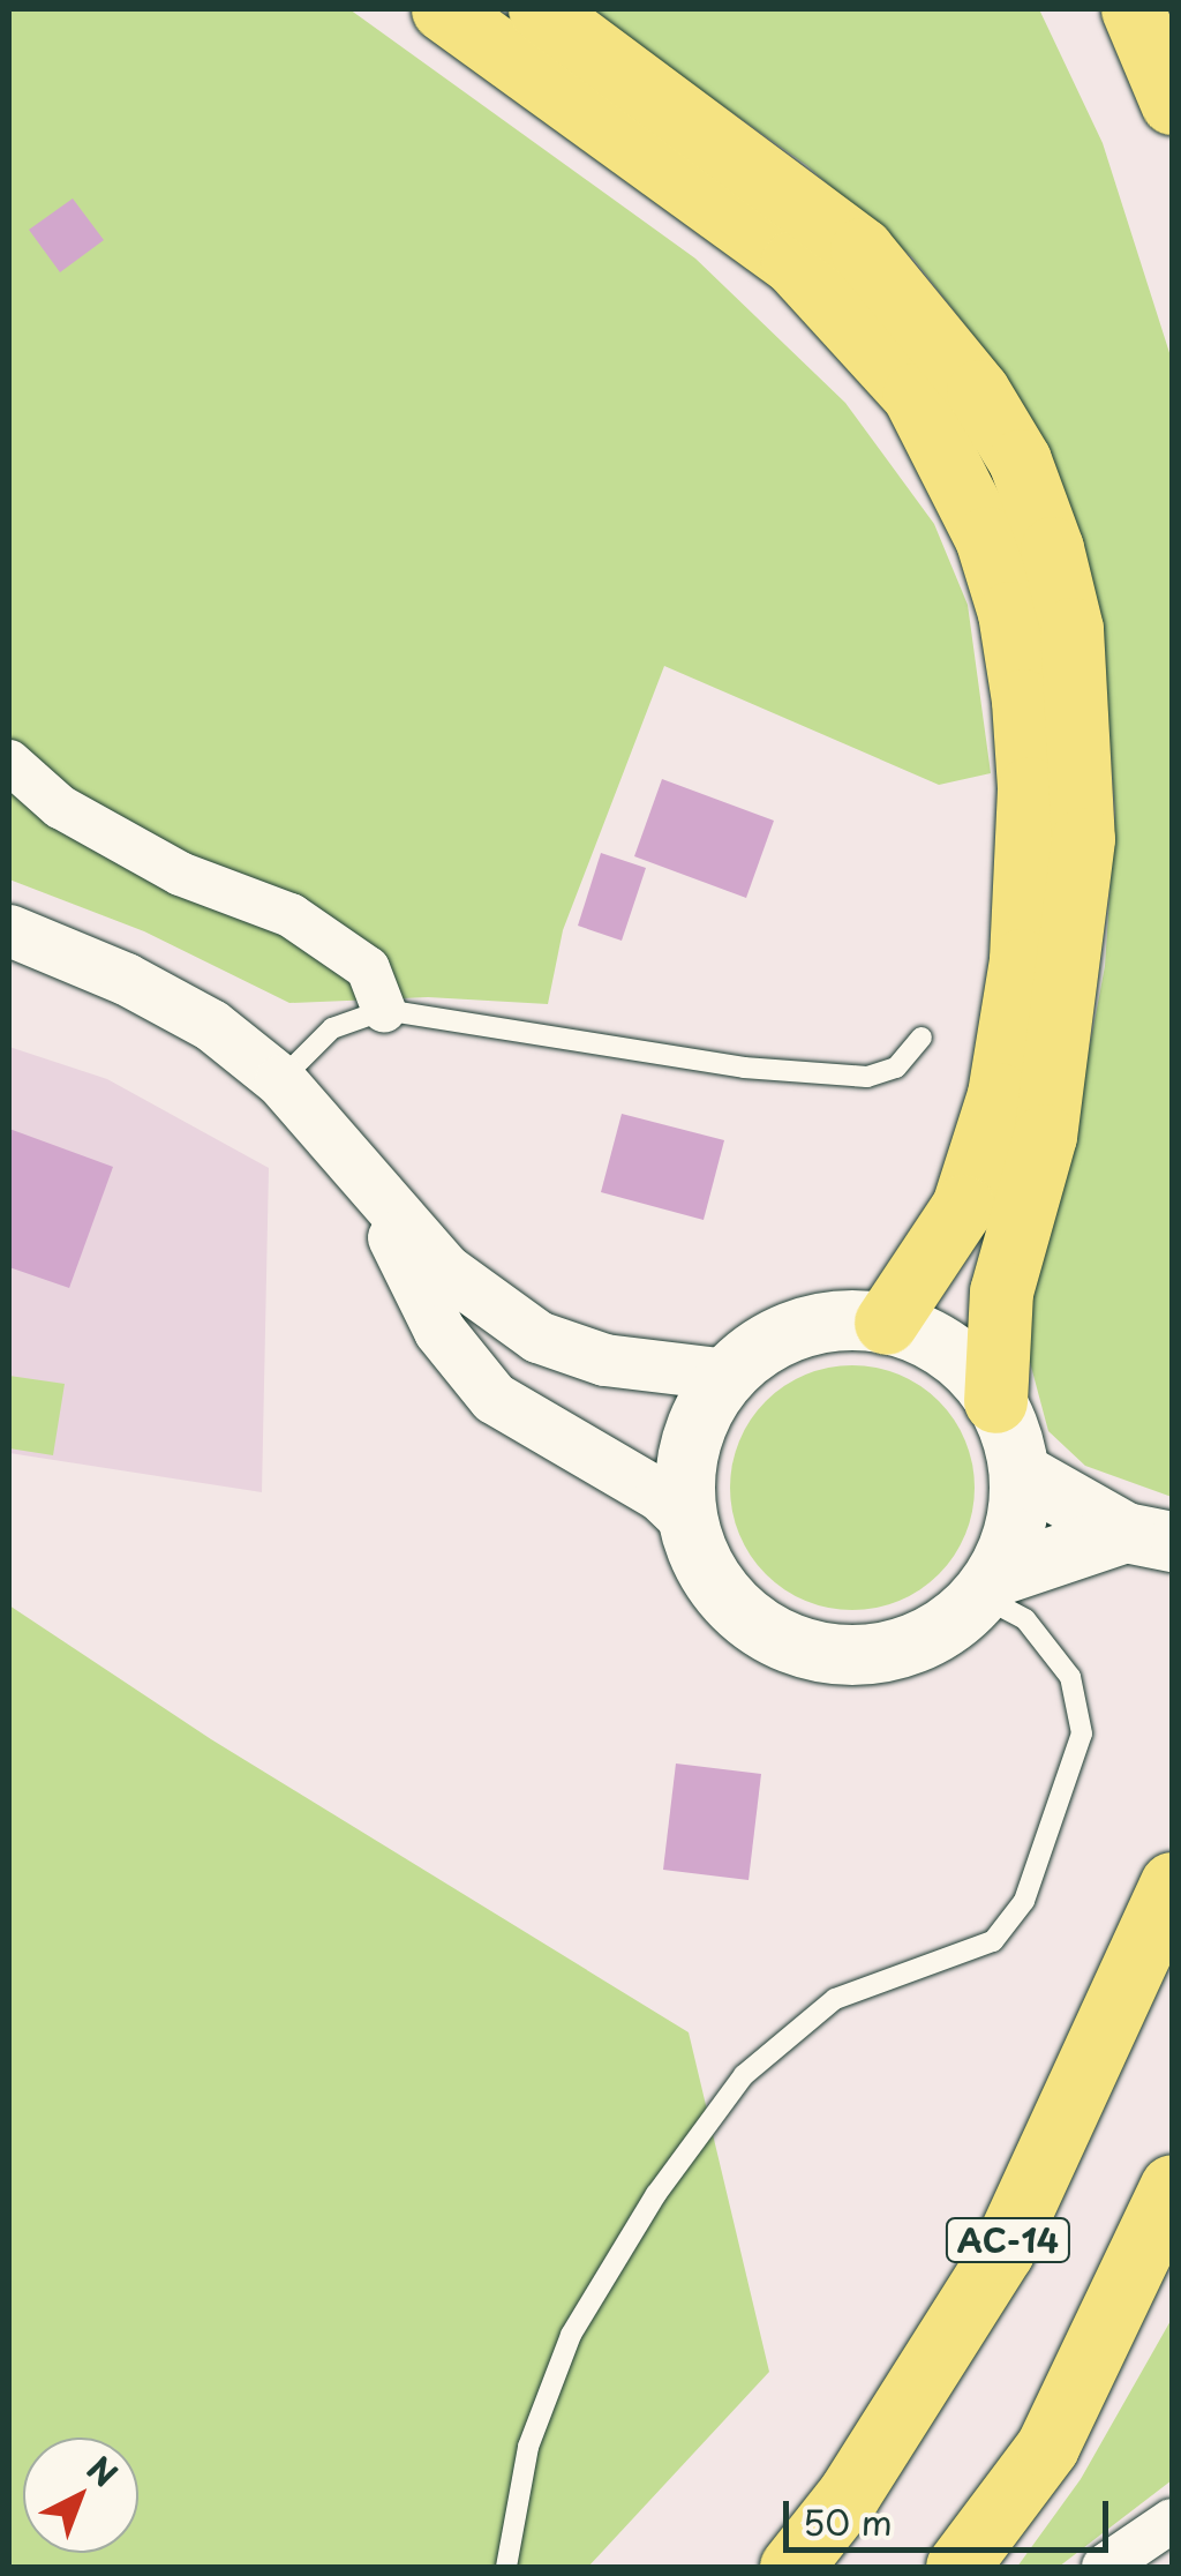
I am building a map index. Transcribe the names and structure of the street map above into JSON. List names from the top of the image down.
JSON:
{
  "streets": {
    "highway": ["AC-14"]
  },
  "scale_bar": "50 m",
  "north": "top right"
}
